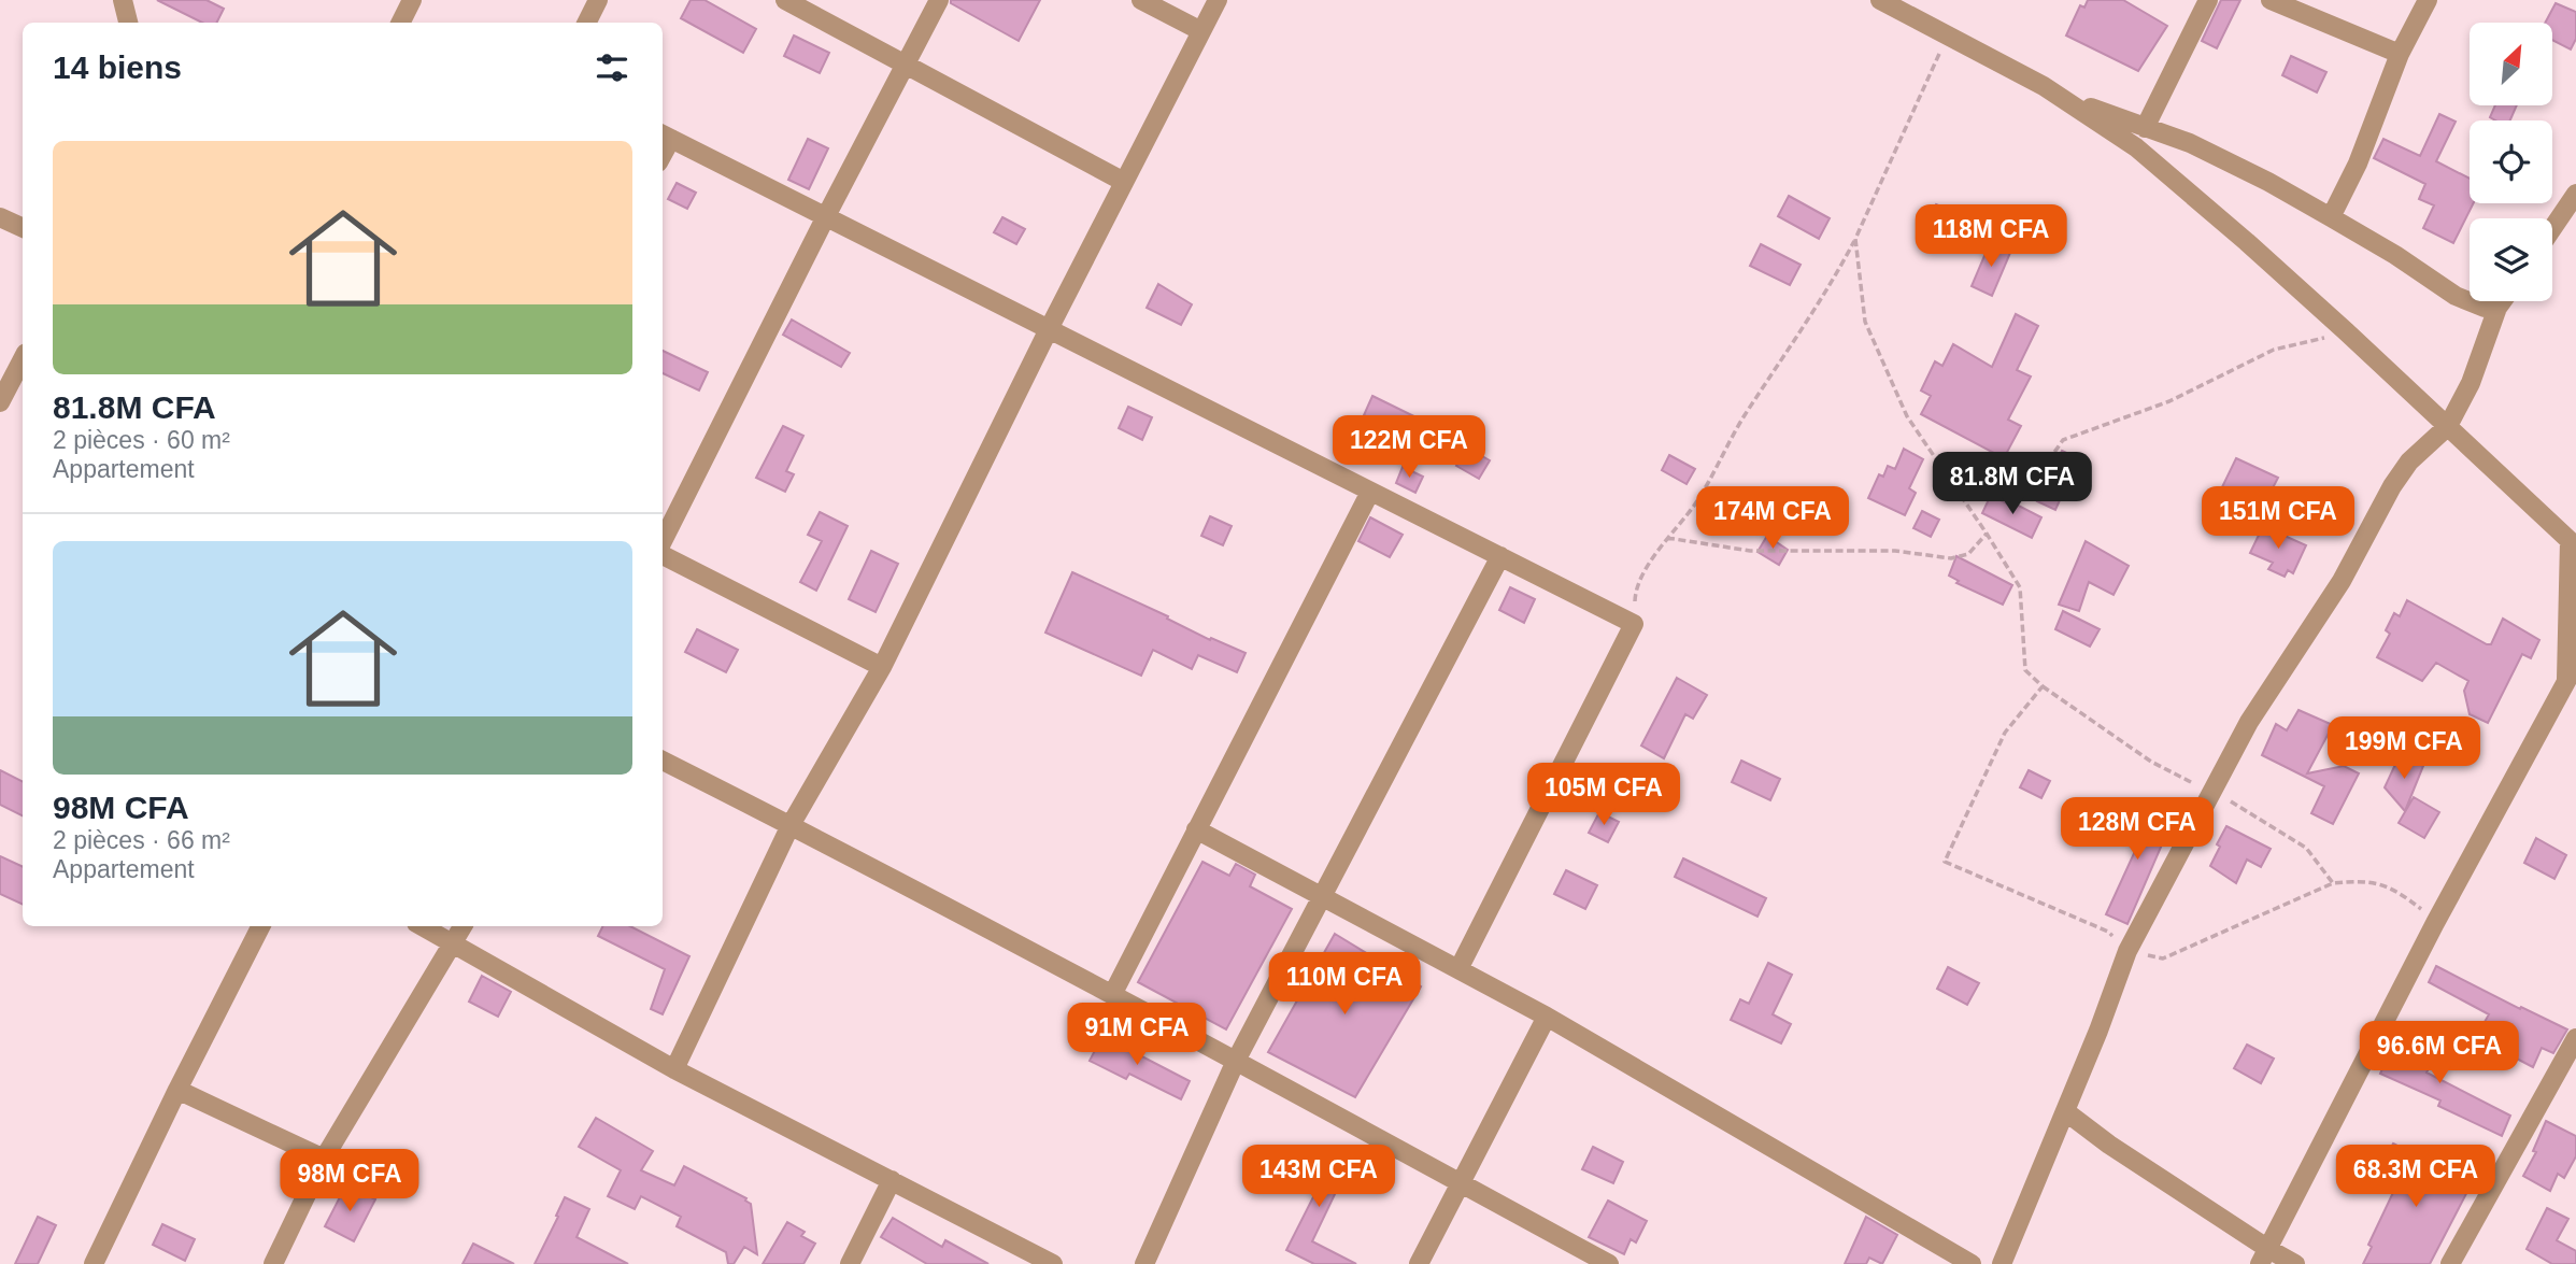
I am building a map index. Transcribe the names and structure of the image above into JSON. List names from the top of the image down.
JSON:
{
  "north": "top right",
  "page": {
    "heading": "14 biens",
    "list": [
      {
        "name": "81.8M CFA",
        "note": "2 pièces · 60 m² · Appartement"
      },
      {
        "name": "98M CFA",
        "note": "2 pièces · 66 m² · Appartement"
      }
    ],
    "price": [
      "118M CFA",
      "122M CFA",
      "81.8M CFA",
      "174M CFA",
      "151M CFA",
      "199M CFA",
      "105M CFA",
      "128M CFA",
      "110M CFA",
      "91M CFA",
      "96.6M CFA",
      "143M CFA",
      "68.3M CFA",
      "98M CFA"
    ]
  }
}
